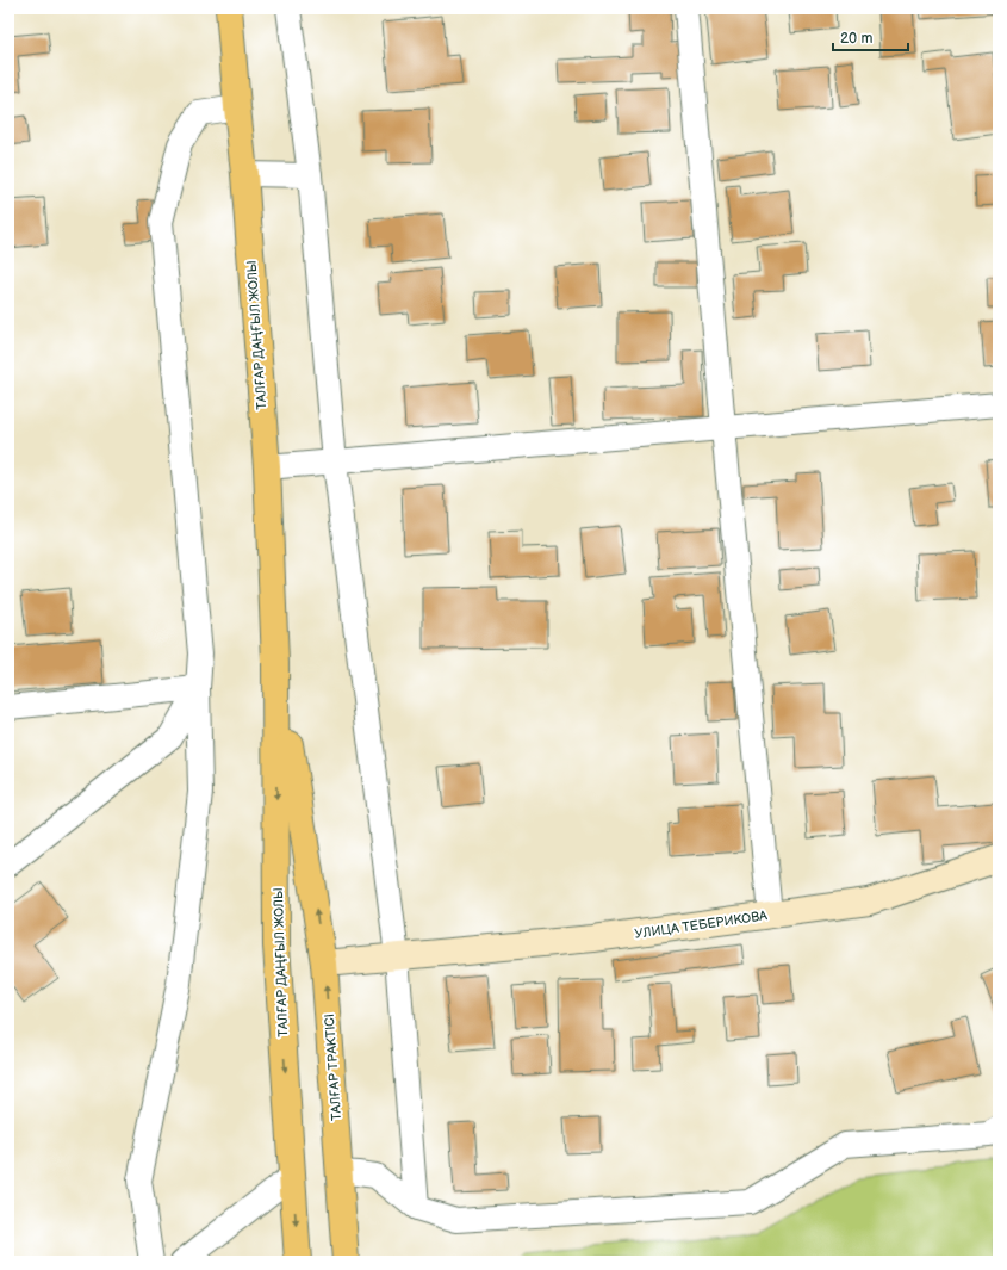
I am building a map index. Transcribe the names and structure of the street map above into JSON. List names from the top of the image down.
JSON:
{
  "streets": {
    "main road": ["ТАЛҒАР ДАҢҒЫЛ ЖОЛЫ", "ТАЛҒАР ТРАКТІСІ"],
    "street": ["УЛИЦА ТЕБЕРИКОВА"]
  },
  "crossings": [
    ["ТАЛҒАР ДАҢҒЫЛ ЖОЛЫ", "УЛИЦА ТЕБЕРИКОВА"],
    ["ТАЛҒАР ДАҢҒЫЛ ЖОЛЫ", "ТАЛҒАР ТРАКТІСІ"],
    ["УЛИЦА ТЕБЕРИКОВА", "ТАЛҒАР ТРАКТІСІ"]
  ],
  "one_way": ["ТАЛҒАР ТРАКТІСІ"],
  "scale_bar": "20 m"
}
